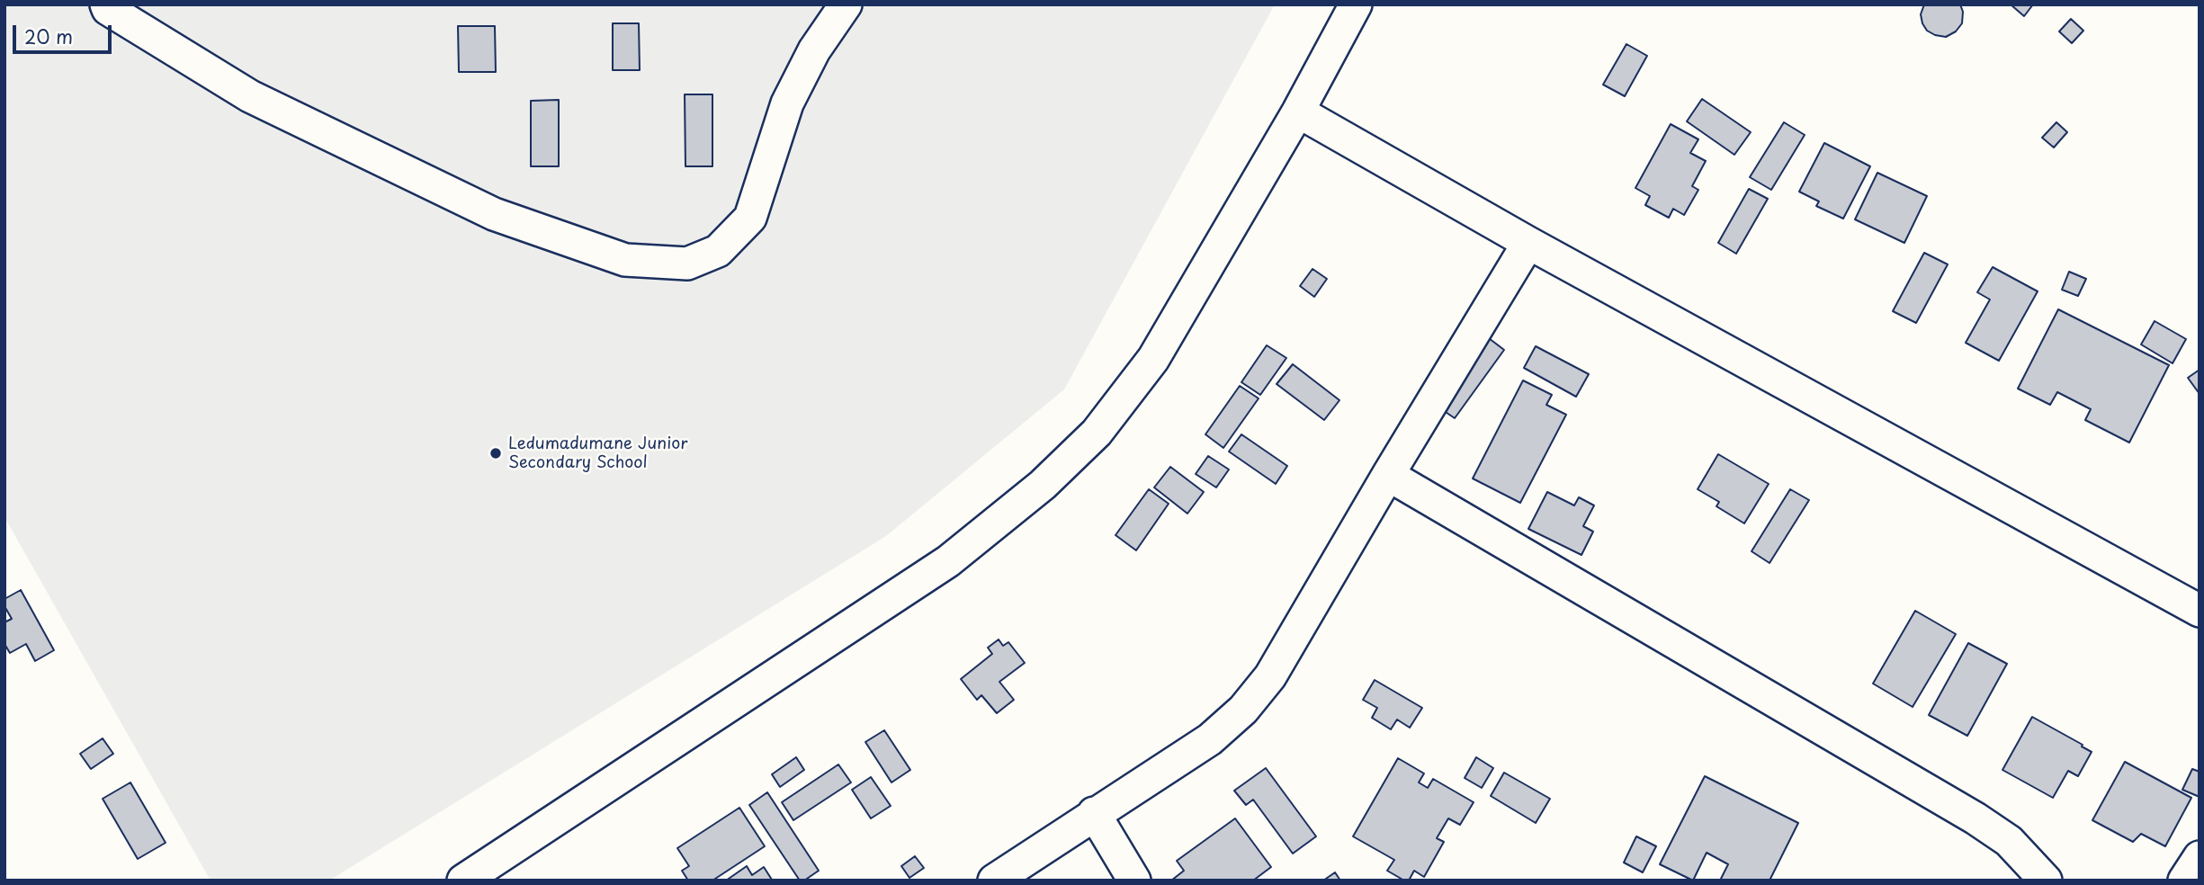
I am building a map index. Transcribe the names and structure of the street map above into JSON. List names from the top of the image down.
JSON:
{
  "places": ["Ledumadumane Junior Secondary School"],
  "scale_bar": "20 m"
}
